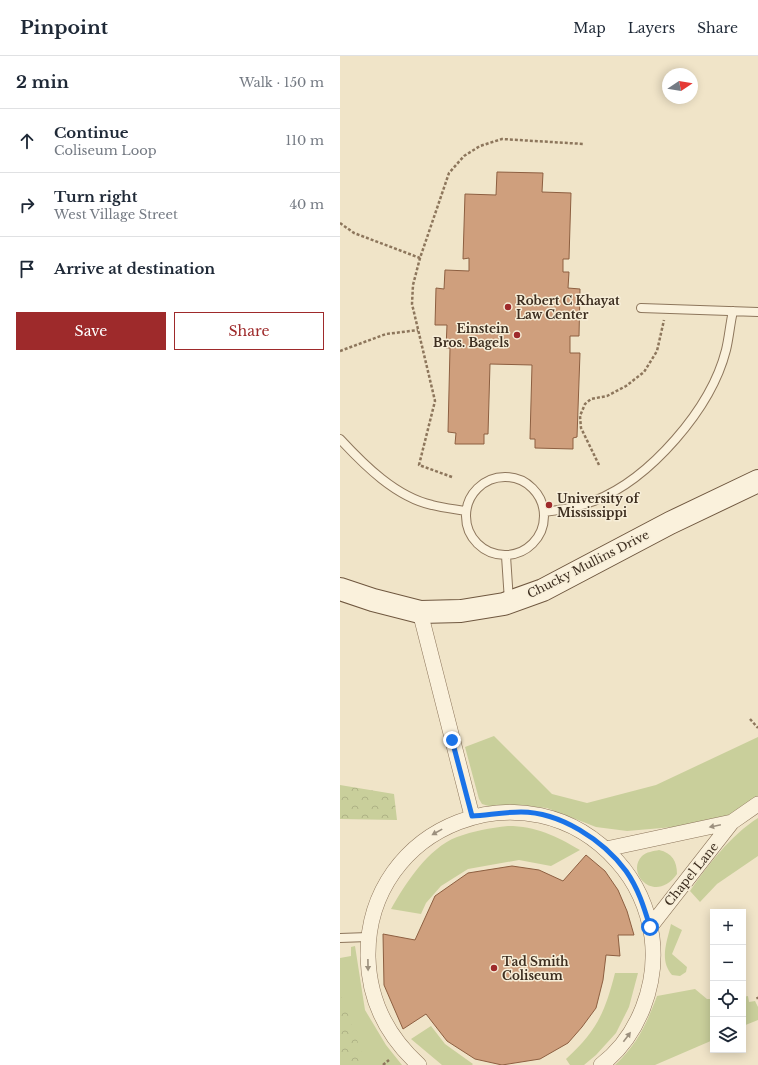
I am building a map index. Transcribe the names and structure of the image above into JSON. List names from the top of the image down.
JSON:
{
  "streets": {
    "street": ["Chucky Mullins Drive", "Chapel Lane"]
  },
  "one_way": ["Chapel Lane"],
  "places": [
    "Robert C Khayat Law Center",
    "Einstein Bros. Bagels",
    "University of Mississippi",
    "Tad Smith Coliseum"
  ],
  "north": "right",
  "page": {
    "header": "Pinpoint",
    "nav": ["Map", "Layers", "Share"],
    "heading": ["2 min", "Walk · 150 m"],
    "list": [
      ["Continue", "Coliseum Loop", "110 m"],
      ["Turn right", "West Village Street", "40 m"],
      "Arrive at destination"
    ],
    "buttons": ["Save", "Share"],
    "map_buttons": ["+", "−"]
  }
}
